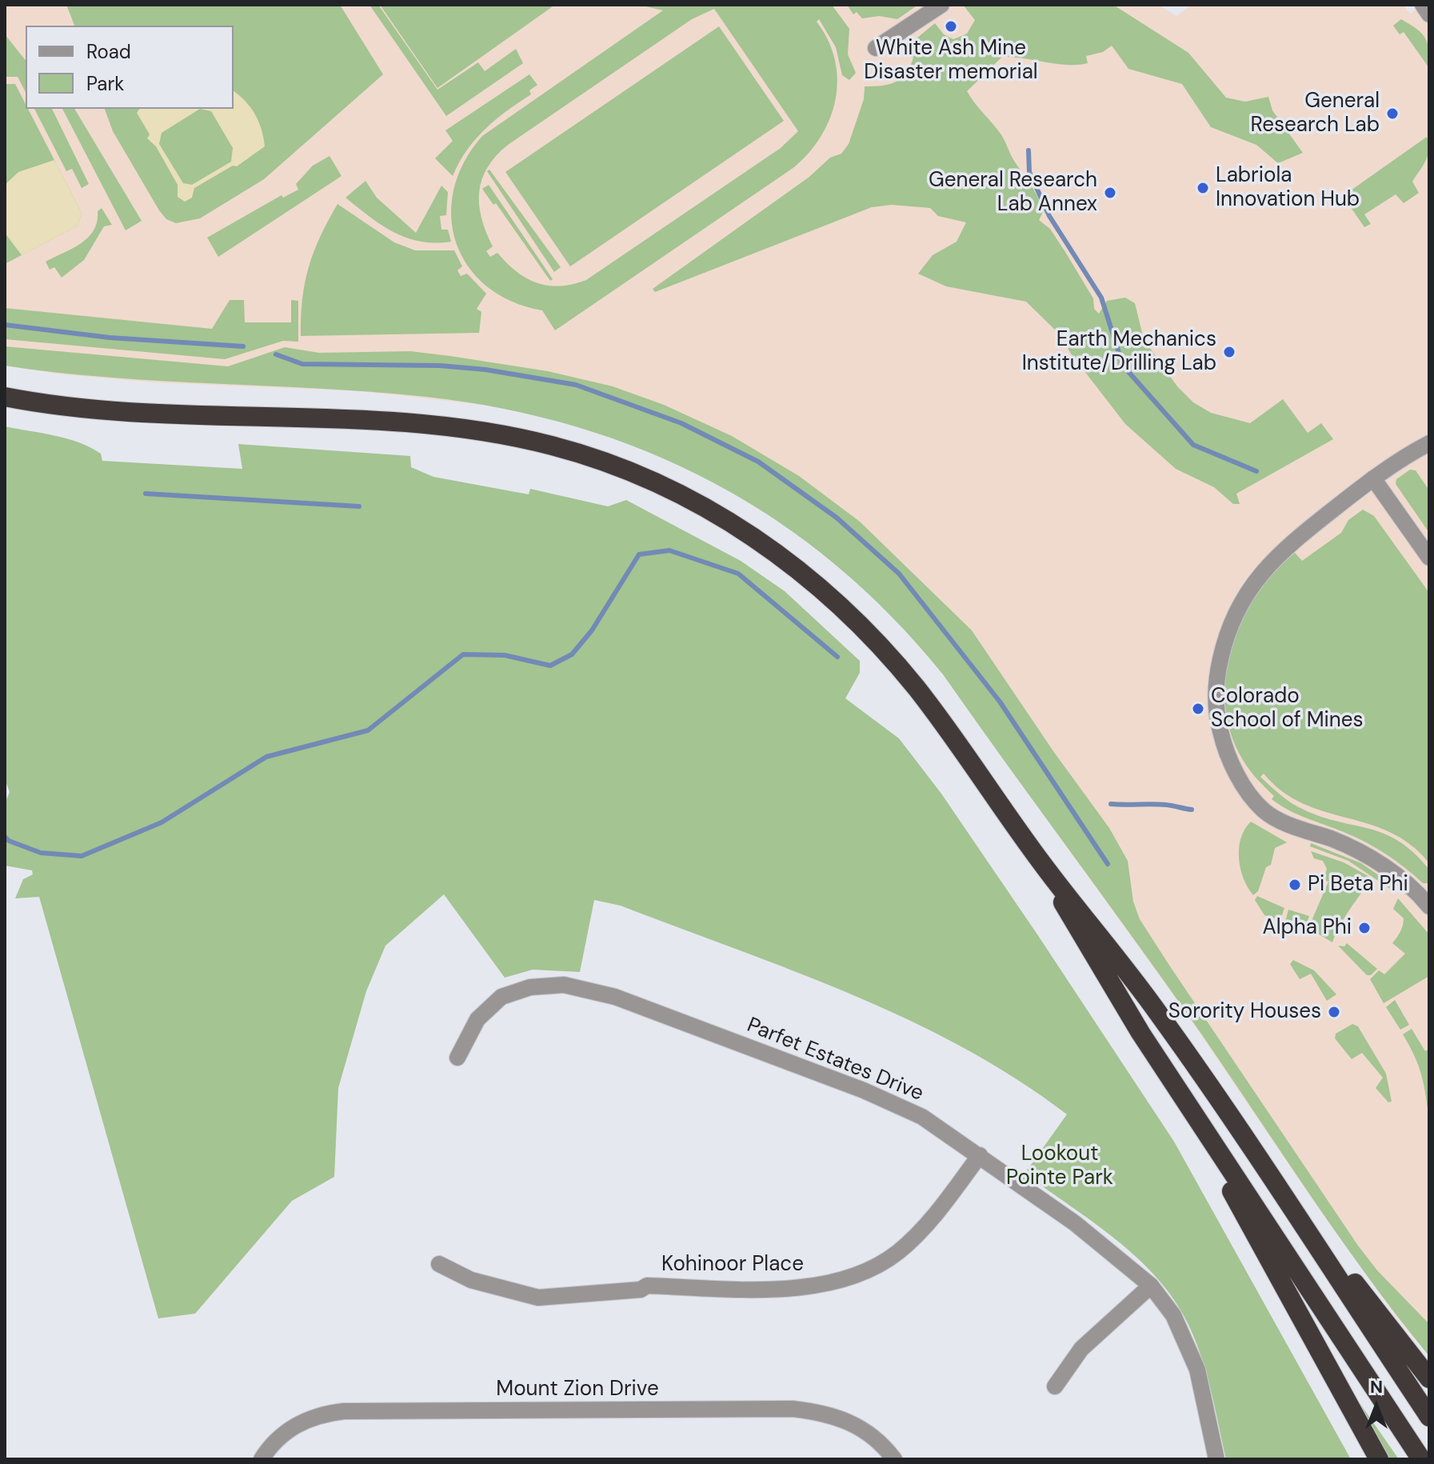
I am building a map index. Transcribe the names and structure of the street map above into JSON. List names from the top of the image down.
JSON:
{
  "streets": {
    "street": ["Parfet Estates Drive", "Kohinoor Place", "Mount Zion Drive"]
  },
  "crossings": [
    ["Parfet Estates Drive", "Kohinoor Place"]
  ],
  "parks": ["Lookout Pointe Park"],
  "places": [
    "White Ash Mine Disaster memorial",
    "General Research Lab",
    "Labriola Innovation Hub",
    "General Research Lab Annex",
    "Earth Mechanics Institute/Drilling Lab",
    "Colorado School of Mines",
    "Pi Beta Phi",
    "Alpha Phi",
    "Sorority Houses"
  ],
  "legend": ["Road", "Park"],
  "north": "top"
}
